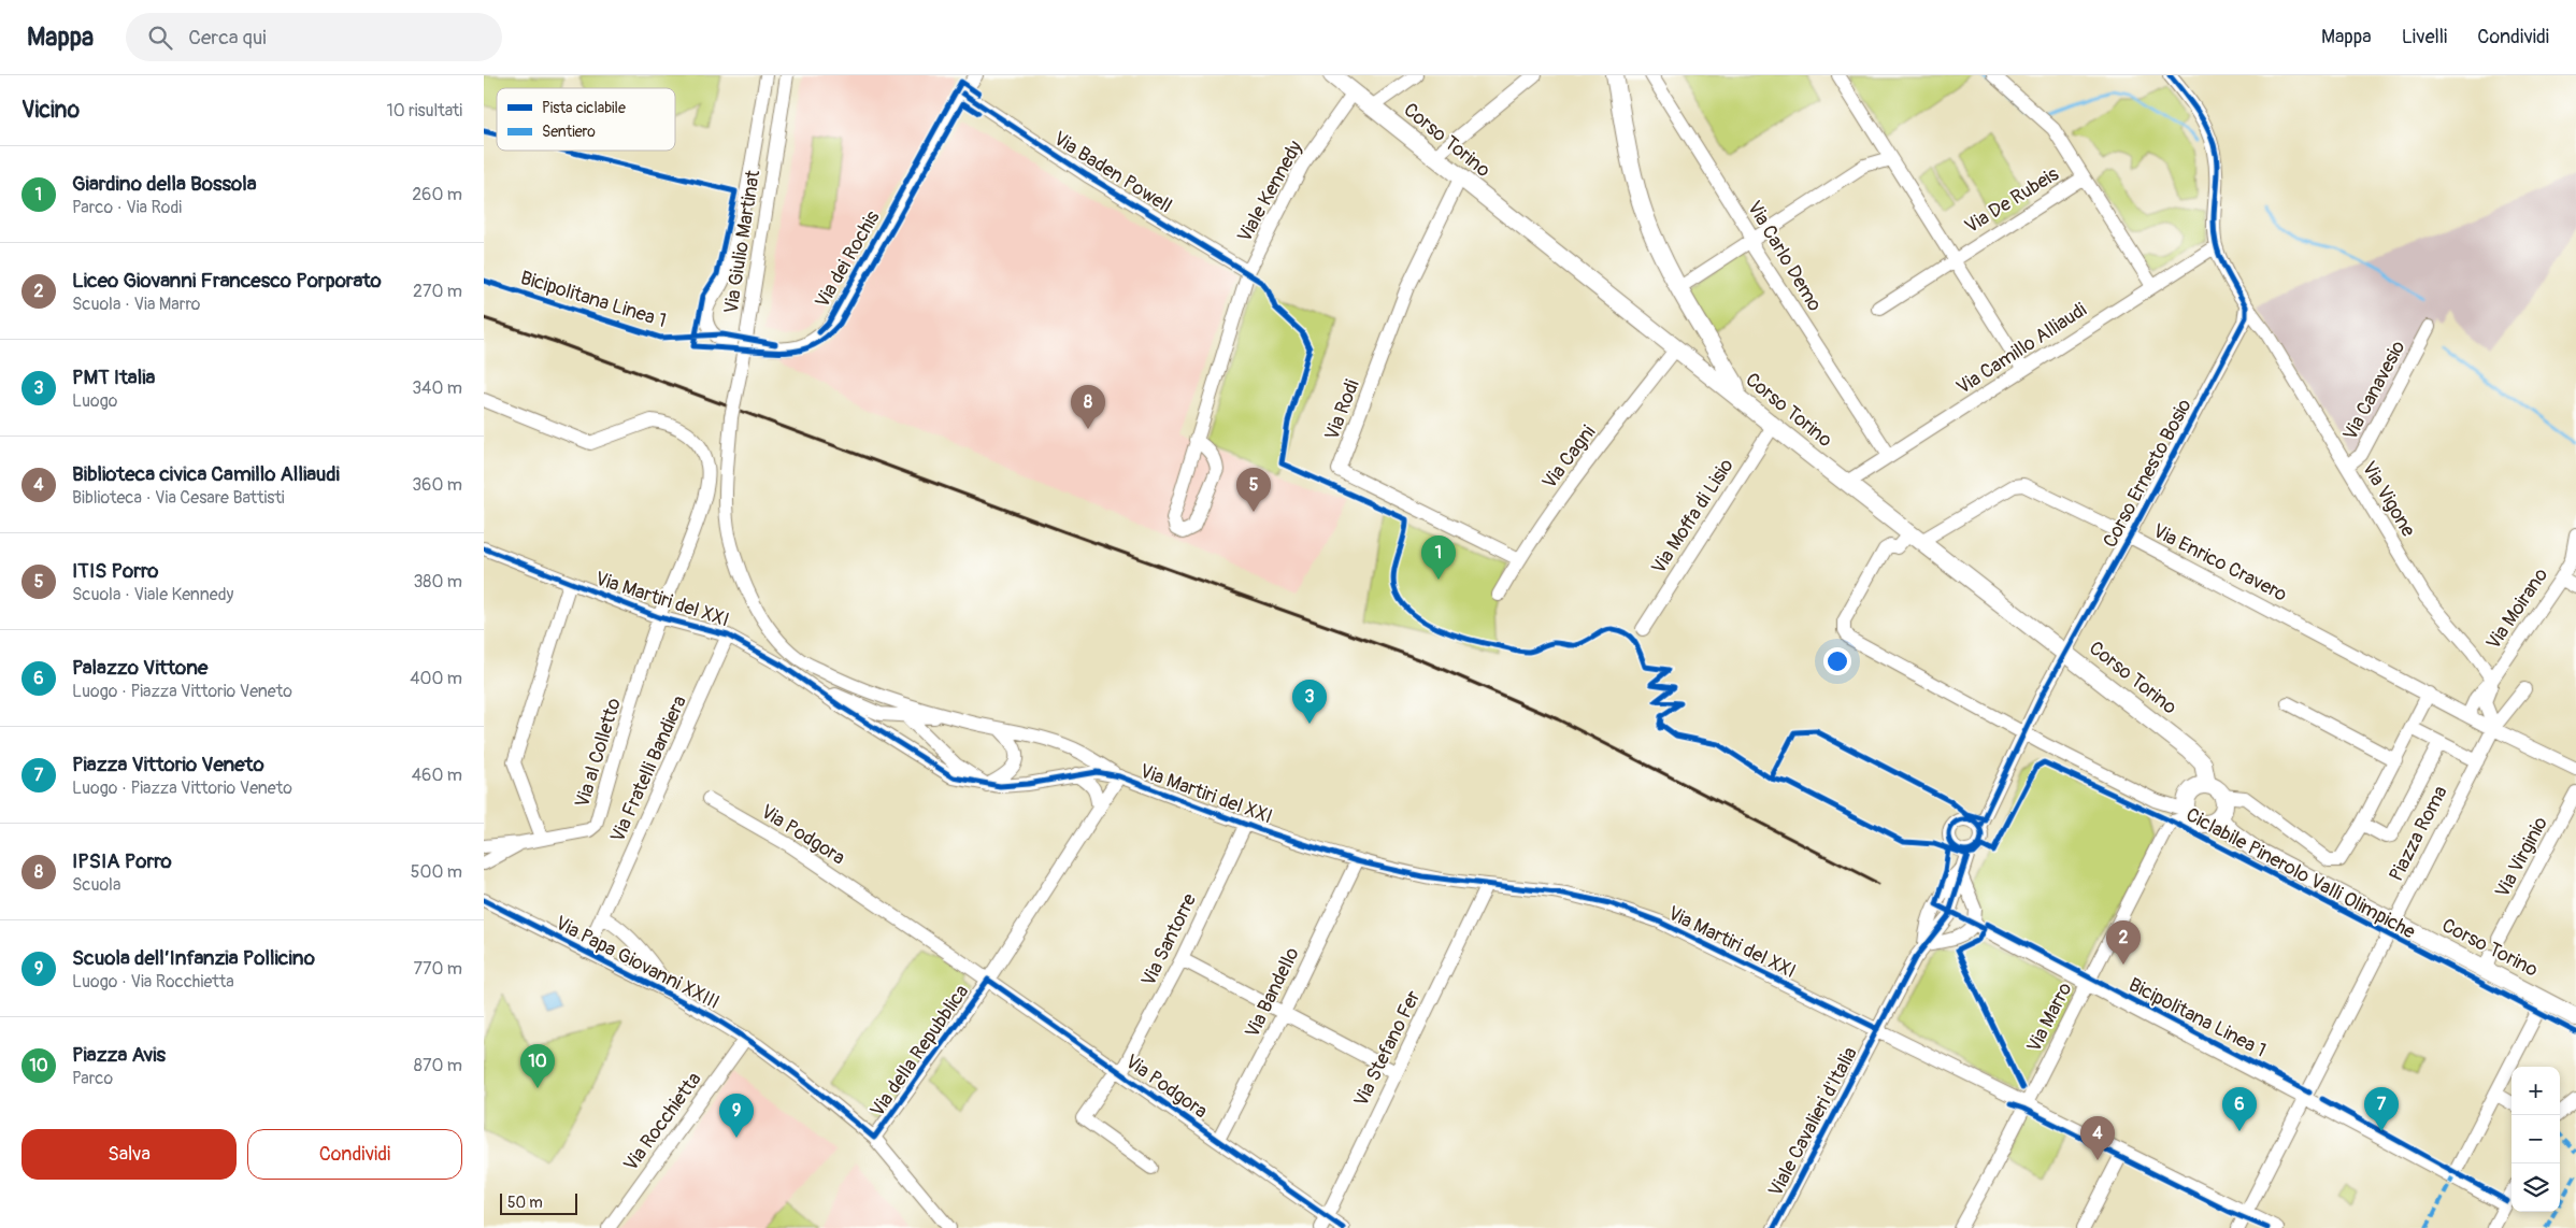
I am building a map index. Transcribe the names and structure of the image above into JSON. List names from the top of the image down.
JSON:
{
  "streets": {
    "main road": ["Corso Torino"],
    "street": [
      "Via Baden Powell",
      "Viale Kennedy",
      "Via De Rubeis",
      "Via Giulio Martinat",
      "Via Carlo Demo",
      "Via dei Rochis",
      "Via Camillo Alliaudi",
      "Via Canavesio",
      "Via Rodi",
      "Via Cagni",
      "Corso Ernesto Bosio",
      "Via Vigone",
      "Via Moffa di Lisio",
      "Via Enrico Cravero",
      "Via Martiri del XXI",
      "Via Moirano",
      "Via al Colletto",
      "Via Fratelli Bandiera",
      "Piazza Roma",
      "Via Podgora",
      "Via Virginio",
      "Via Santorre",
      "Via Papa Giovanni XXIII",
      "Via Bandello",
      "Via Marro",
      "Via Stefano Fer",
      "Via della Repubblica",
      "Via Rocchietta",
      "Viale Cavalieri d'Italia"
    ],
    "cycle path": ["Bicipolitana Linea 1", "Ciclabile Pinerolo Valli Olimpiche"]
  },
  "crossings": [
    ["Corso Torino", "Viale Kennedy"],
    ["Corso Torino", "Via Camillo Alliaudi"],
    ["Corso Torino", "Via Rodi"],
    ["Corso Torino", "Via Cagni"],
    ["Corso Torino", "Corso Ernesto Bosio"],
    ["Corso Torino", "Via Moffa di Lisio"],
    ["Corso Torino", "Via Enrico Cravero"],
    ["Corso Torino", "Piazza Roma"],
    ["Corso Torino", "Via Marro"],
    ["Via Baden Powell", "Viale Kennedy"],
    ["Via Baden Powell", "Via dei Rochis"],
    ["Via De Rubeis", "Via Camillo Alliaudi"],
    ["Via Giulio Martinat", "Via Martiri del XXI"],
    ["Via Carlo Demo", "Via Camillo Alliaudi"],
    ["Via Camillo Alliaudi", "Via Vigone"],
    ["Via Canavesio", "Via Vigone"],
    ["Via Rodi", "Via Cagni"],
    ["Corso Ernesto Bosio", "Via Vigone"],
    ["Corso Ernesto Bosio", "Via Enrico Cravero"],
    ["Corso Ernesto Bosio", "Viale Cavalieri d'Italia"],
    ["Via Vigone", "Via Moirano"],
    ["Via Enrico Cravero", "Via Moirano"],
    ["Via Enrico Cravero", "Piazza Roma"],
    ["Via Martiri del XXI", "Via al Colletto"],
    ["Via Martiri del XXI", "Via Fratelli Bandiera"],
    ["Via Martiri del XXI", "Piazza Roma"],
    ["Via Martiri del XXI", "Via Santorre"],
    ["Via Martiri del XXI", "Via Bandello"],
    ["Via Martiri del XXI", "Via Marro"],
    ["Via Martiri del XXI", "Via Stefano Fer"],
    ["Via Martiri del XXI", "Via della Repubblica"],
    ["Via Martiri del XXI", "Viale Cavalieri d'Italia"],
    ["Via Fratelli Bandiera", "Via Papa Giovanni XXIII"],
    ["Via Podgora", "Via Santorre"],
    ["Via Podgora", "Via Bandello"],
    ["Via Podgora", "Via Stefano Fer"],
    ["Via Podgora", "Via della Repubblica"],
    ["Via Papa Giovanni XXIII", "Via della Repubblica"],
    ["Via Papa Giovanni XXIII", "Via Rocchietta"]
  ],
  "legend": ["Pista ciclabile", "Sentiero"],
  "scale_bar": "50 m",
  "page": {
    "header": "Mappa",
    "search": "Cerca qui",
    "nav": ["Mappa", "Livelli", "Condividi"],
    "heading": ["Vicino", "10 risultati"],
    "list": [
      {
        "mark": "1",
        "name": "Giardino della Bossola",
        "note": "Parco · Via Rodi",
        "value": "260 m"
      },
      {
        "mark": "2",
        "name": "Liceo Giovanni Francesco Porporato",
        "note": "Scuola · Via Marro",
        "value": "270 m"
      },
      {
        "mark": "3",
        "name": "PMT Italia",
        "note": "Luogo",
        "value": "340 m"
      },
      {
        "mark": "4",
        "name": "Biblioteca civica Camillo Alliaudi",
        "note": "Biblioteca · Via Cesare Battisti",
        "value": "360 m"
      },
      {
        "mark": "5",
        "name": "ITIS Porro",
        "note": "Scuola · Viale Kennedy",
        "value": "380 m"
      },
      {
        "mark": "6",
        "name": "Palazzo Vittone",
        "note": "Luogo · Piazza Vittorio Veneto",
        "value": "400 m"
      },
      {
        "mark": "7",
        "name": "Piazza Vittorio Veneto",
        "note": "Luogo · Piazza Vittorio Veneto",
        "value": "460 m"
      },
      {
        "mark": "8",
        "name": "IPSIA Porro",
        "note": "Scuola",
        "value": "500 m"
      },
      {
        "mark": "9",
        "name": "Scuola dell’Infanzia Pollicino",
        "note": "Luogo · Via Rocchietta",
        "value": "770 m"
      },
      {
        "mark": "10",
        "name": "Piazza Avis",
        "note": "Parco",
        "value": "870 m"
      }
    ],
    "pins": [
      "8",
      "5",
      "1",
      "3",
      "2",
      "10",
      "6",
      "7",
      "9",
      "4"
    ],
    "map_buttons": ["+", "−"],
    "buttons": ["Salva", "Condividi"],
    "scale": "50 m"
  }
}
